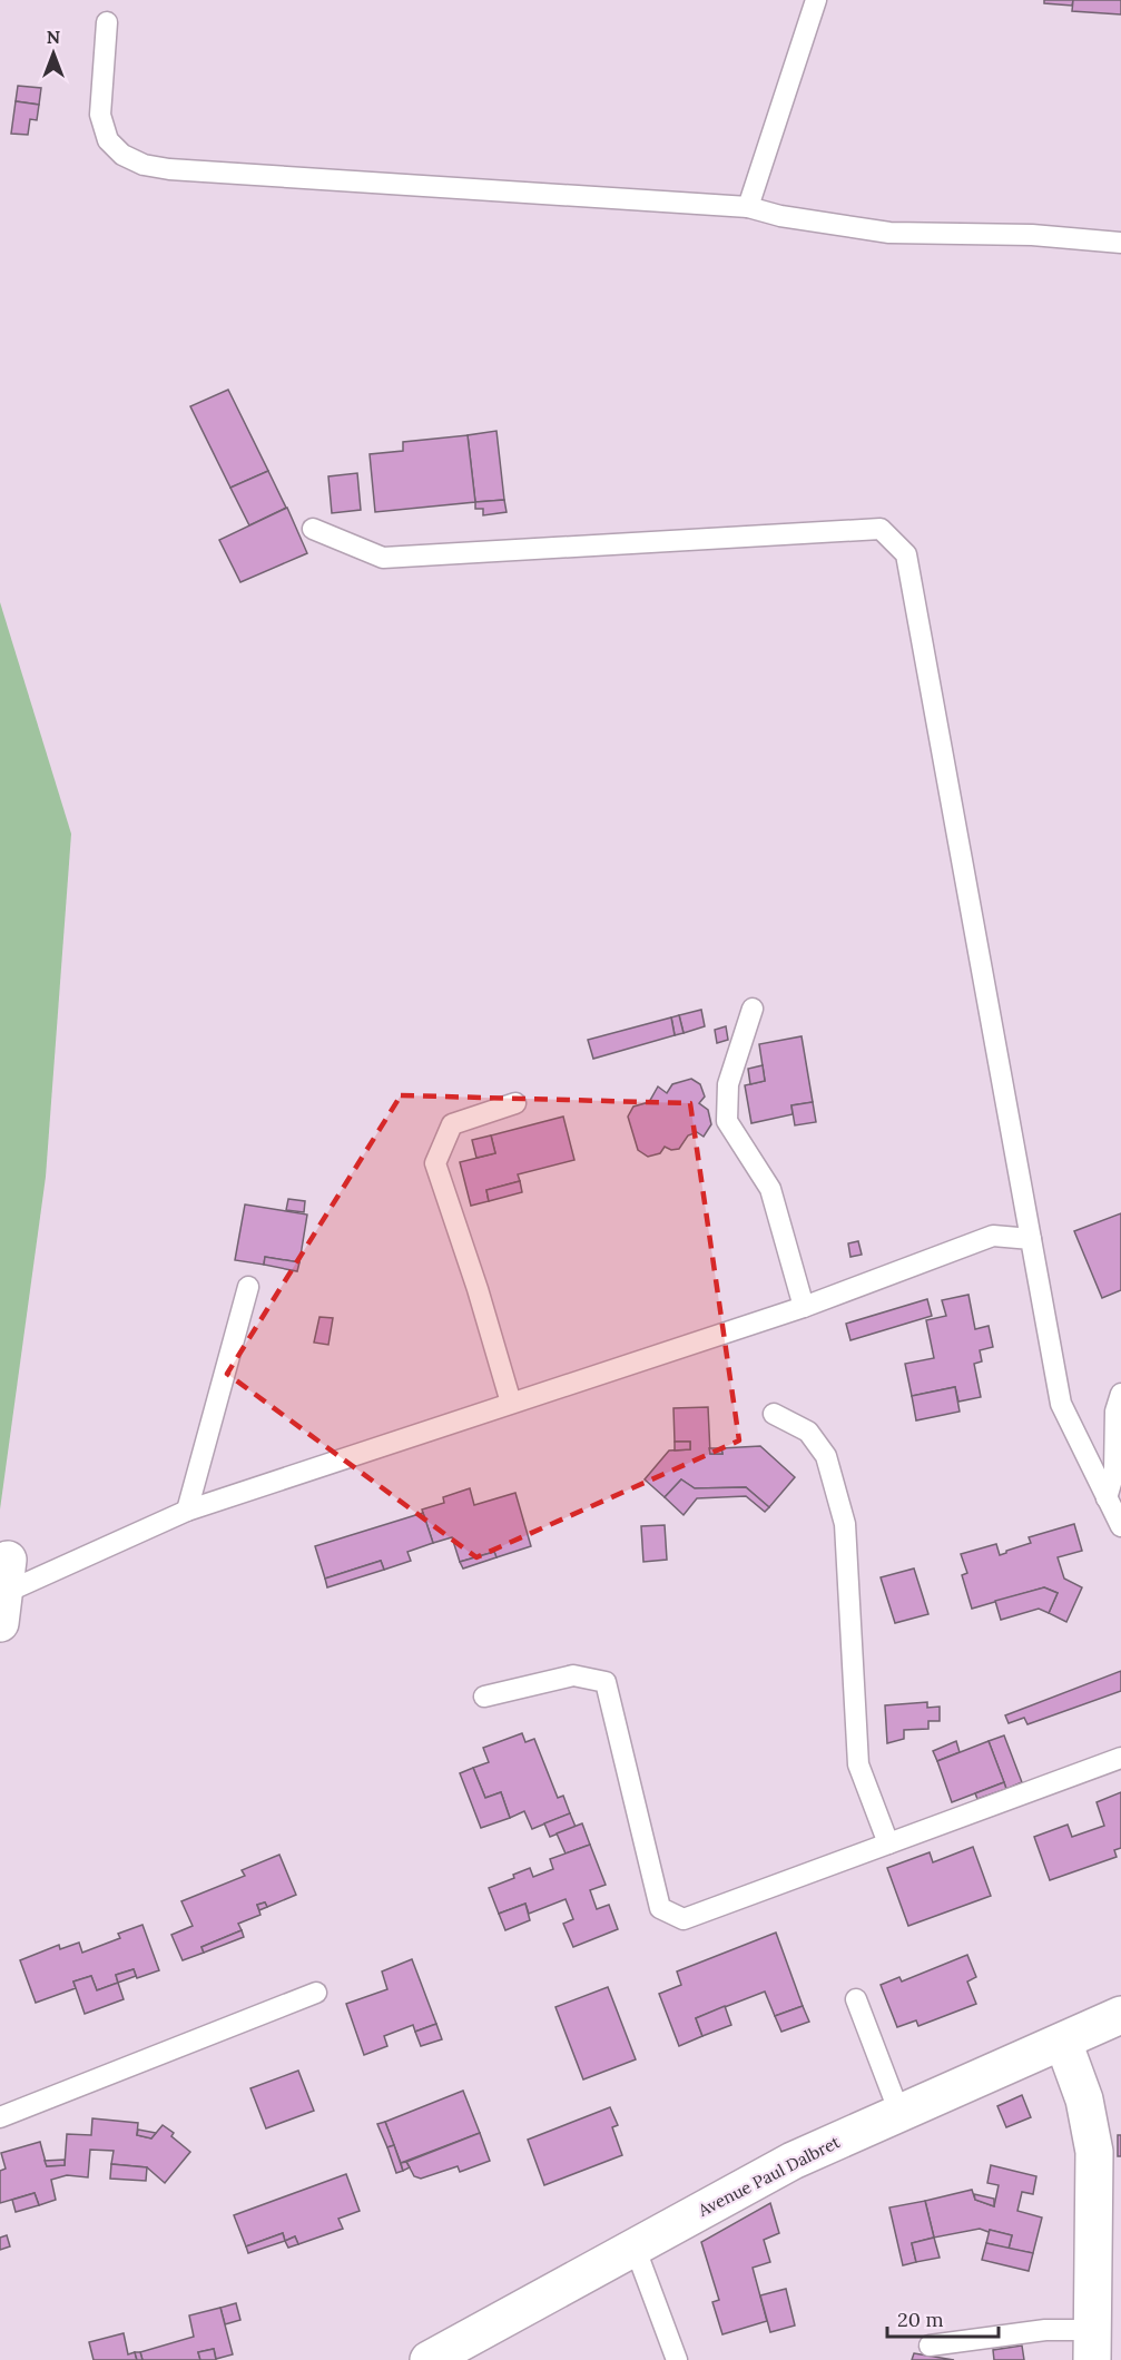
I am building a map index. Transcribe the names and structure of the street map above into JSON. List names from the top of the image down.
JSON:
{
  "streets": {
    "street": ["Avenue Paul Dalbret"]
  },
  "scale_bar": "20 m",
  "north": "top"
}
